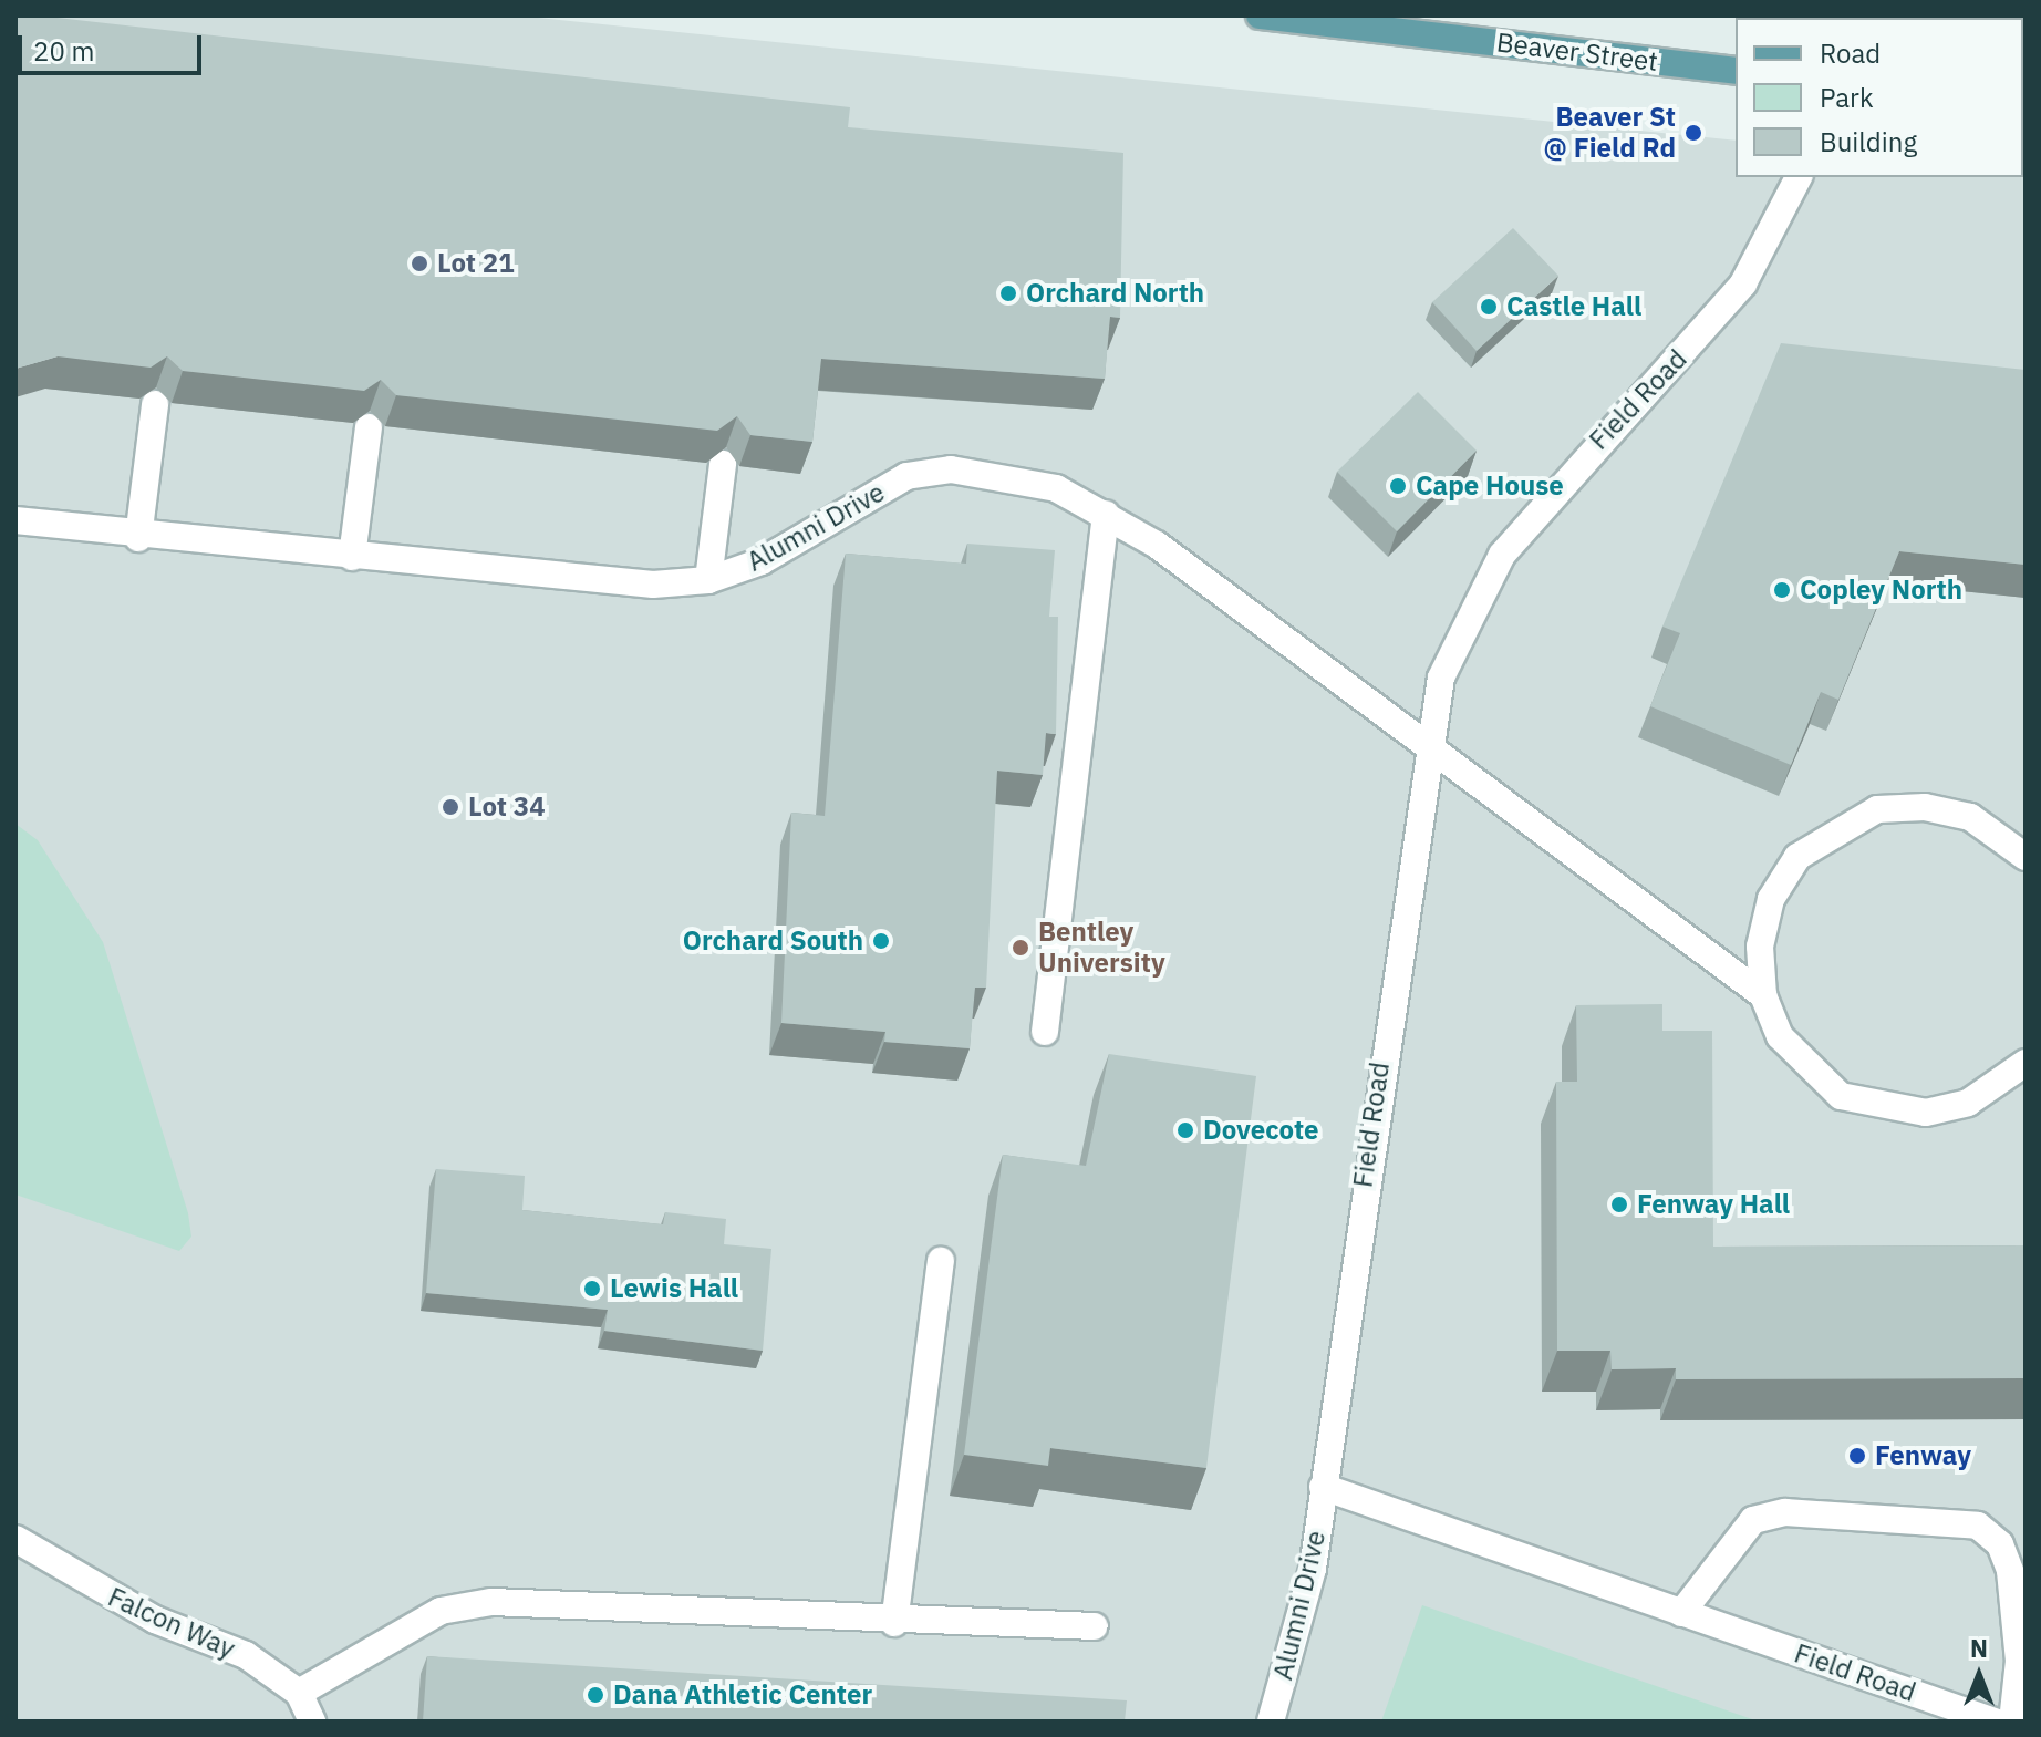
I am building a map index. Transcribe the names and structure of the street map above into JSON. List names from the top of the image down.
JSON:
{
  "streets": {
    "main road": ["Beaver Street"],
    "lane": ["Field Road", "Alumni Drive", "Falcon Way"]
  },
  "crossings": [
    ["Field Road", "Alumni Drive"]
  ],
  "places": [
    "Beaver St @ Field Rd",
    "Lot 21",
    "Orchard North",
    "Castle Hall",
    "Cape House",
    "Copley North",
    "Lot 34",
    "Orchard South",
    "Bentley University",
    "Dovecote",
    "Fenway Hall",
    "Lewis Hall",
    "Fenway",
    "Dana Athletic Center"
  ],
  "legend": ["Road", "Park", "Building"],
  "scale_bar": "20 m",
  "north": "top"
}
